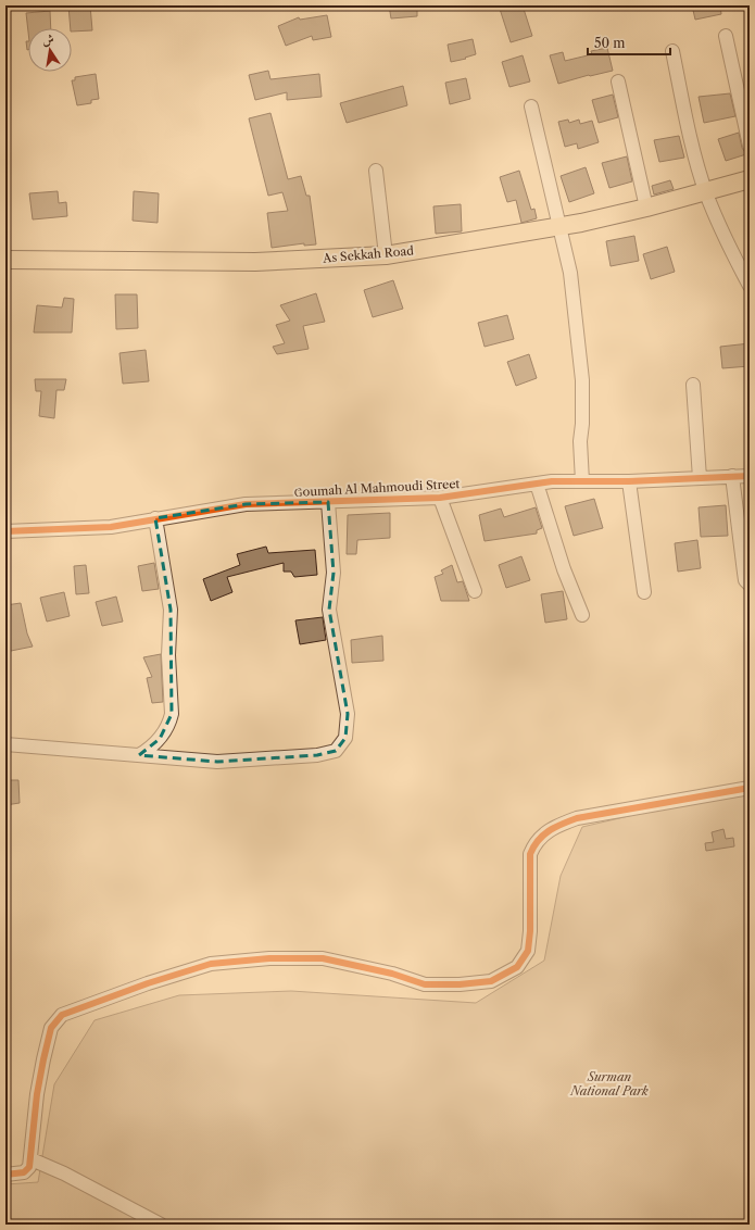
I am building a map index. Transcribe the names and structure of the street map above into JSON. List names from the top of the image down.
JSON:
{
  "streets": {
    "main road": ["As Sekkah Road"],
    "street": ["Ḡoumah Al Mahmoudi Street"]
  },
  "parks": ["Surman National Park"],
  "scale_bar": "50 m",
  "north": "top"
}
